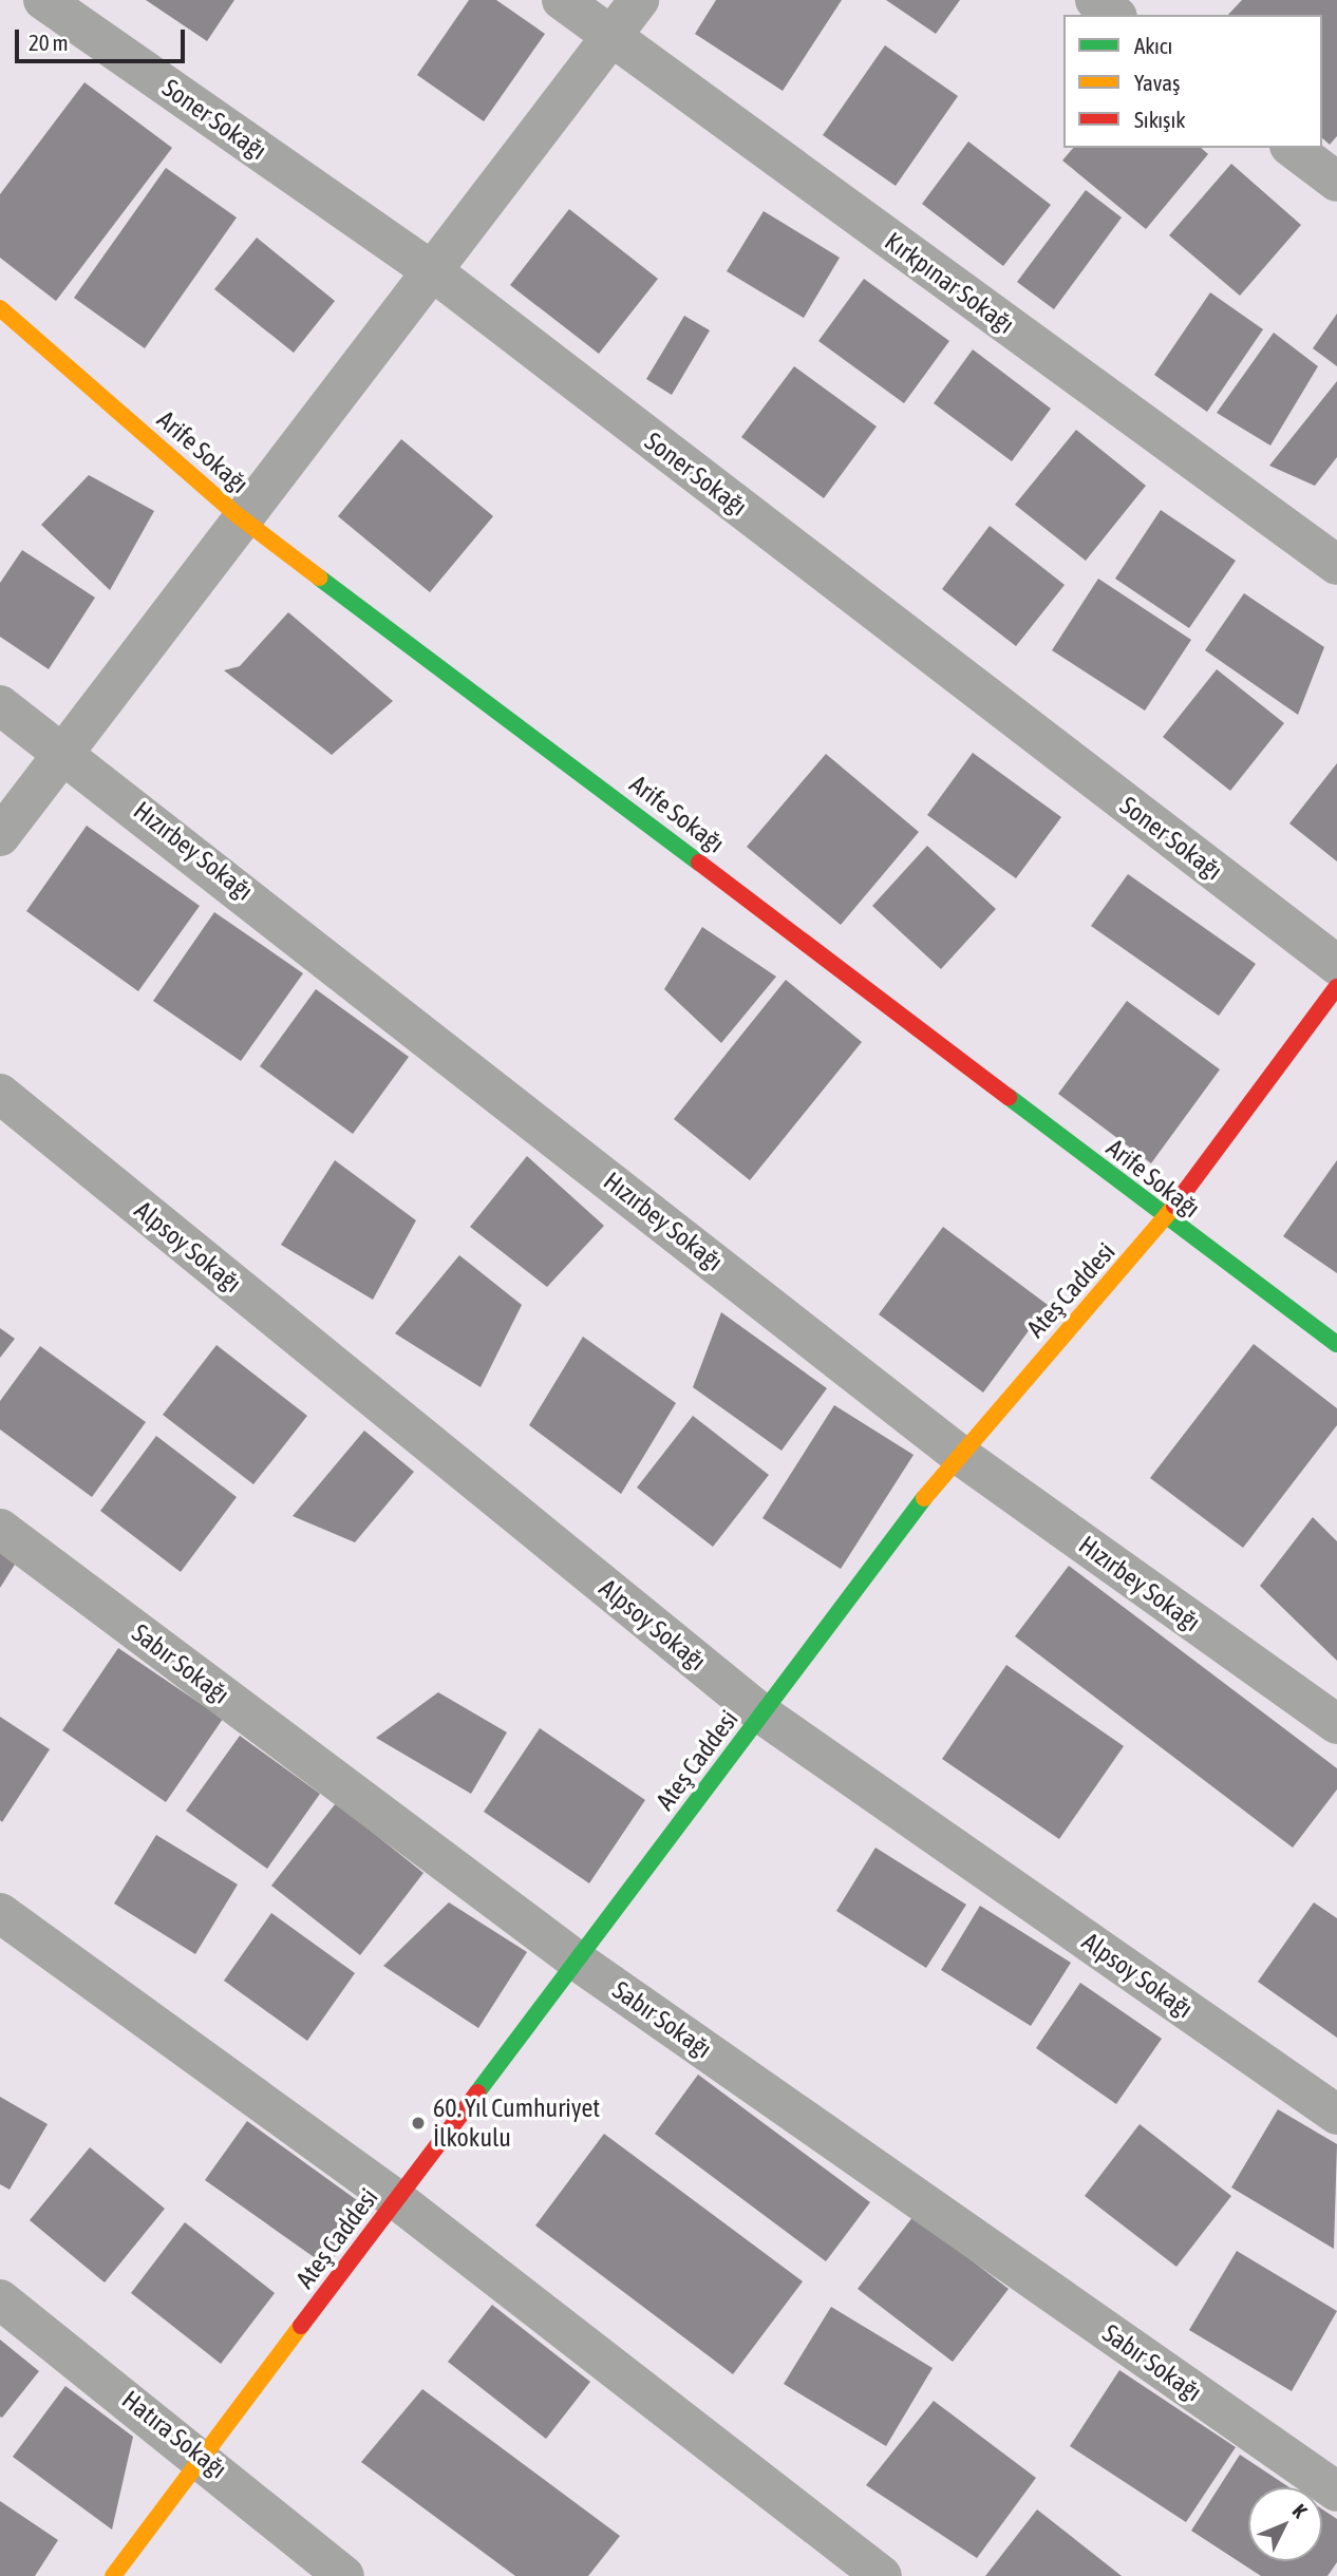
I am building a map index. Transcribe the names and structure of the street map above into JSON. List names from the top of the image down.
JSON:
{
  "streets": {
    "street": [
      "Soner Sokağı",
      "Kırkpınar Sokağı",
      "Arife Sokağı",
      "Hızırbey Sokağı",
      "Alpsoy Sokağı",
      "Ateş Caddesi",
      "Sabır Sokağı",
      "Hatıra Sokağı"
    ]
  },
  "crossings": [
    ["Arife Sokağı", "Ateş Caddesi"],
    ["Hızırbey Sokağı", "Ateş Caddesi"],
    ["Alpsoy Sokağı", "Ateş Caddesi"],
    ["Ateş Caddesi", "Sabır Sokağı"],
    ["Ateş Caddesi", "Hatıra Sokağı"]
  ],
  "places": ["60. Yıl Cumhuriyet İlkokulu"],
  "legend": ["Akıcı", "Yavaş", "Sıkışık"],
  "scale_bar": "20 m",
  "north": "top right"
}
